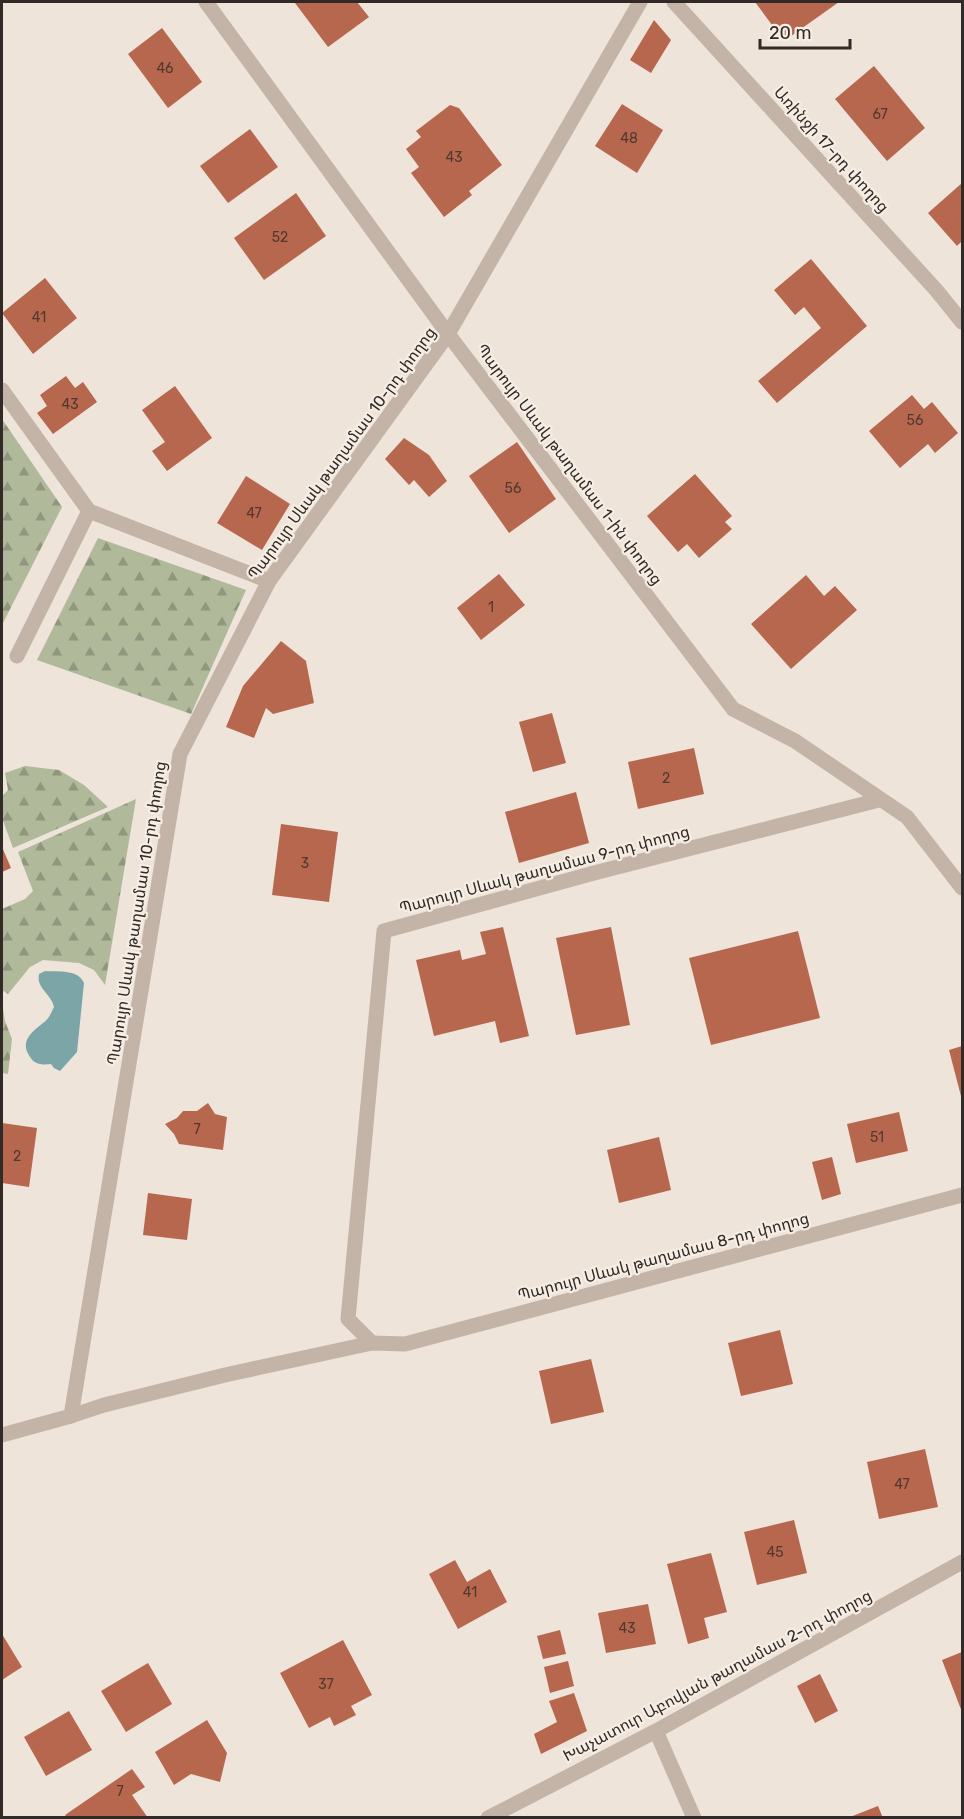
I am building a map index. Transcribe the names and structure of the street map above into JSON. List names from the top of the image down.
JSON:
{
  "streets": {
    "street": [
      "Առինջի 17-րդ փողոց",
      "Պարույր Սևակ թաղամաս 10-րդ փողոց",
      "Պարույր Սևակ թաղամաս 1-ին փողոց",
      "Պարույր Սևակ թաղամաս 9-րդ փողոց",
      "Պարույր Սևակ թաղամաս 8-րդ փողոց",
      "Խաչատուր Աբովյան թաղամաս 2-րդ փողոց"
    ]
  },
  "crossings": [
    ["Պարույր Սևակ թաղամաս 10-րդ փողոց", "Պարույր Սևակ թաղամաս 1-ին փողոց"],
    ["Պարույր Սևակ թաղամաս 10-րդ փողոց", "Պարույր Սևակ թաղամաս 8-րդ փողոց"],
    ["Պարույր Սևակ թաղամաս 1-ին փողոց", "Պարույր Սևակ թաղամաս 9-րդ փողոց"],
    ["Պարույր Սևակ թաղամաս 9-րդ փողոց", "Պարույր Սևակ թաղամաս 8-րդ փողոց"]
  ],
  "house_numbers": [
    "46",
    "67",
    "48",
    "43",
    "52",
    "41",
    "43",
    "56",
    "56",
    "47",
    "1",
    "2",
    "3",
    "7",
    "51",
    "2",
    "47",
    "45",
    "41",
    "43",
    "37",
    "7"
  ],
  "scale_bar": "20 m"
}
